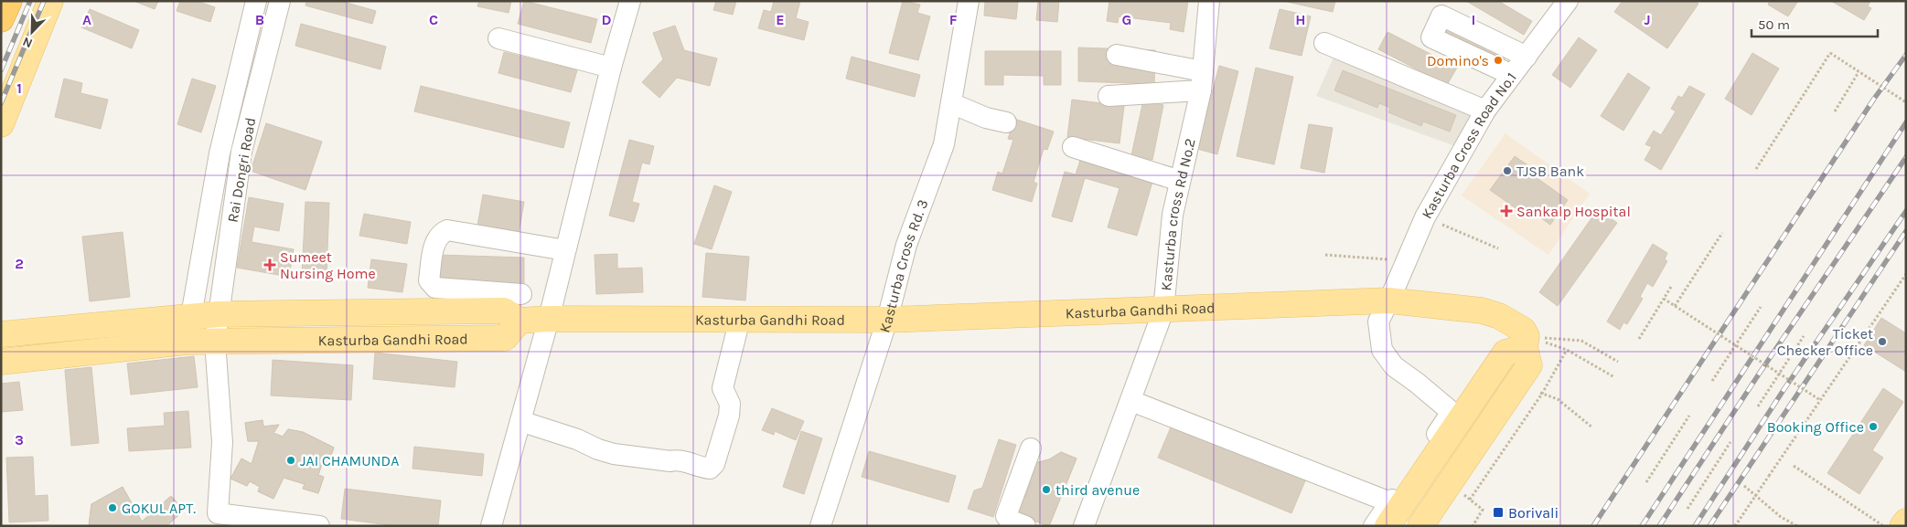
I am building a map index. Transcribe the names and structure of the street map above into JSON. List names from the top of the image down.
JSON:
{
  "streets": {
    "main road": ["Kasturba Gandhi Road"],
    "street": [
      "Kasturba Cross Road No.1",
      "Rai Dongri Road",
      "Kasturba cross Rd No.2",
      "Kasturba Cross Rd. 3"
    ]
  },
  "crossings": [
    ["Kasturba Cross Road No.1", "Kasturba Gandhi Road"],
    ["Rai Dongri Road", "Kasturba Gandhi Road"],
    ["Kasturba cross Rd No.2", "Kasturba Gandhi Road"],
    ["Kasturba Cross Rd. 3", "Kasturba Gandhi Road"]
  ],
  "places": {
    "other": [
      "Domino's",
      "TJSB Bank",
      "Ticket Checker Office",
      "Booking Office",
      "JAI CHAMUNDA",
      "third avenue",
      "GOKUL APT."
    ],
    "health": ["Sankalp Hospital", "Sumeet Nursing Home"],
    "transit": ["Borivali"]
  },
  "scale_bar": "50 m",
  "north": "bottom left",
  "grid": {
    "columns": [
      "A",
      "B",
      "C",
      "D",
      "E",
      "F",
      "G",
      "H",
      "I",
      "J"
    ],
    "rows": ["1", "2", "3"]
  }
}
